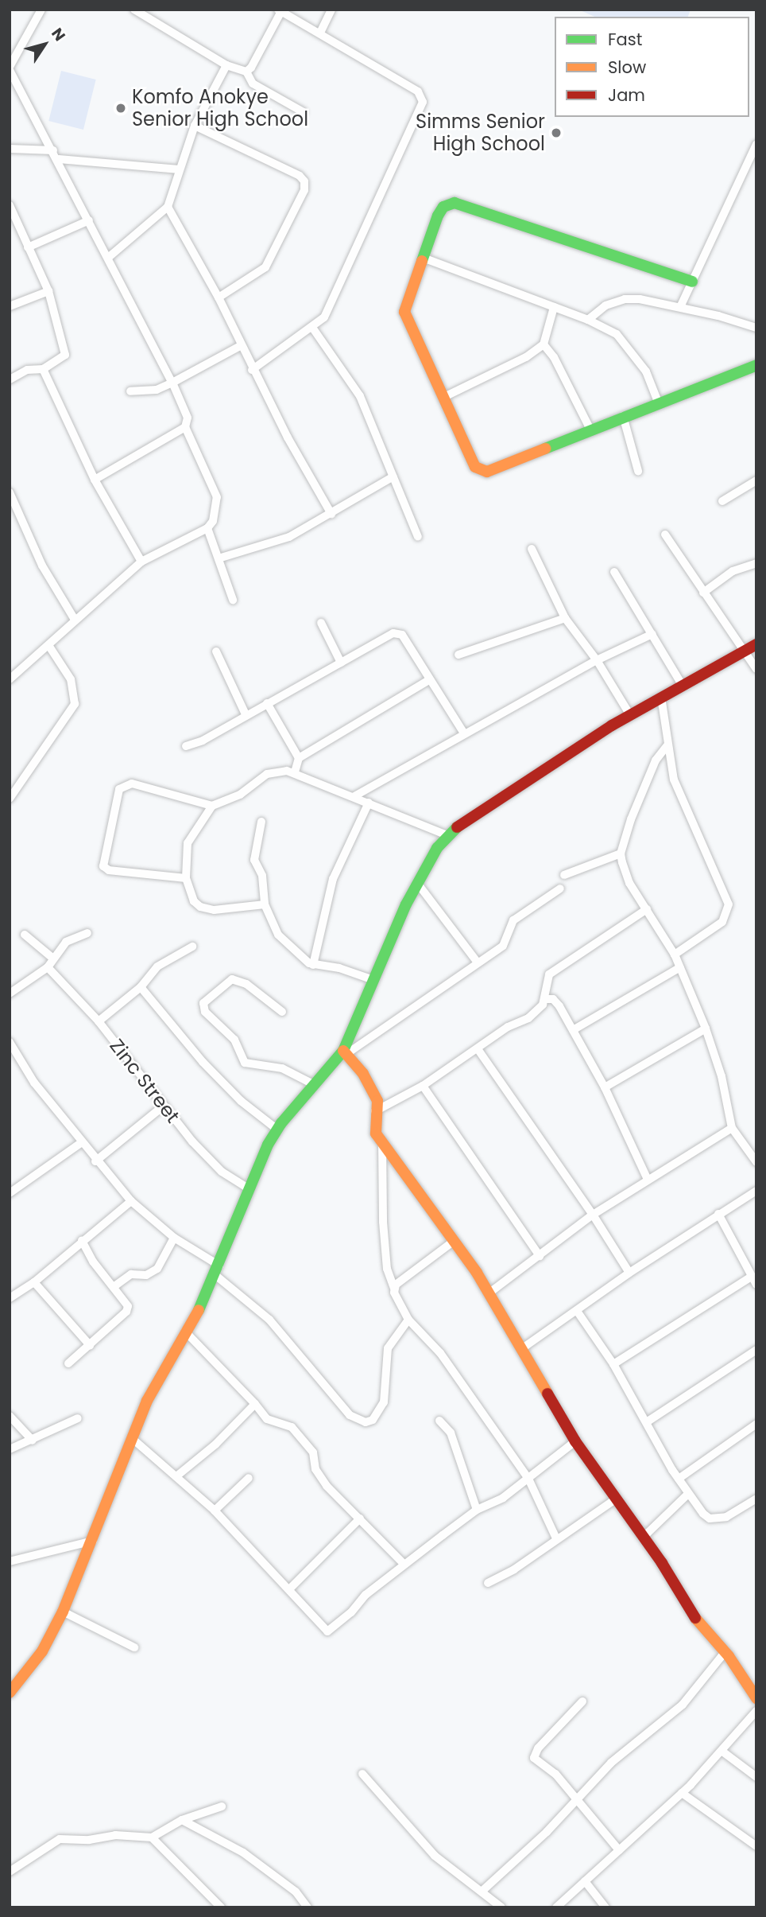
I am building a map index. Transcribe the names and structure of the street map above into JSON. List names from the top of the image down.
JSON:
{
  "streets": {
    "street": ["Zinc Street"]
  },
  "places": ["Komfo Anokye Senior High School", "Simms Senior High School"],
  "legend": ["Fast", "Slow", "Jam"],
  "north": "top right"
}
